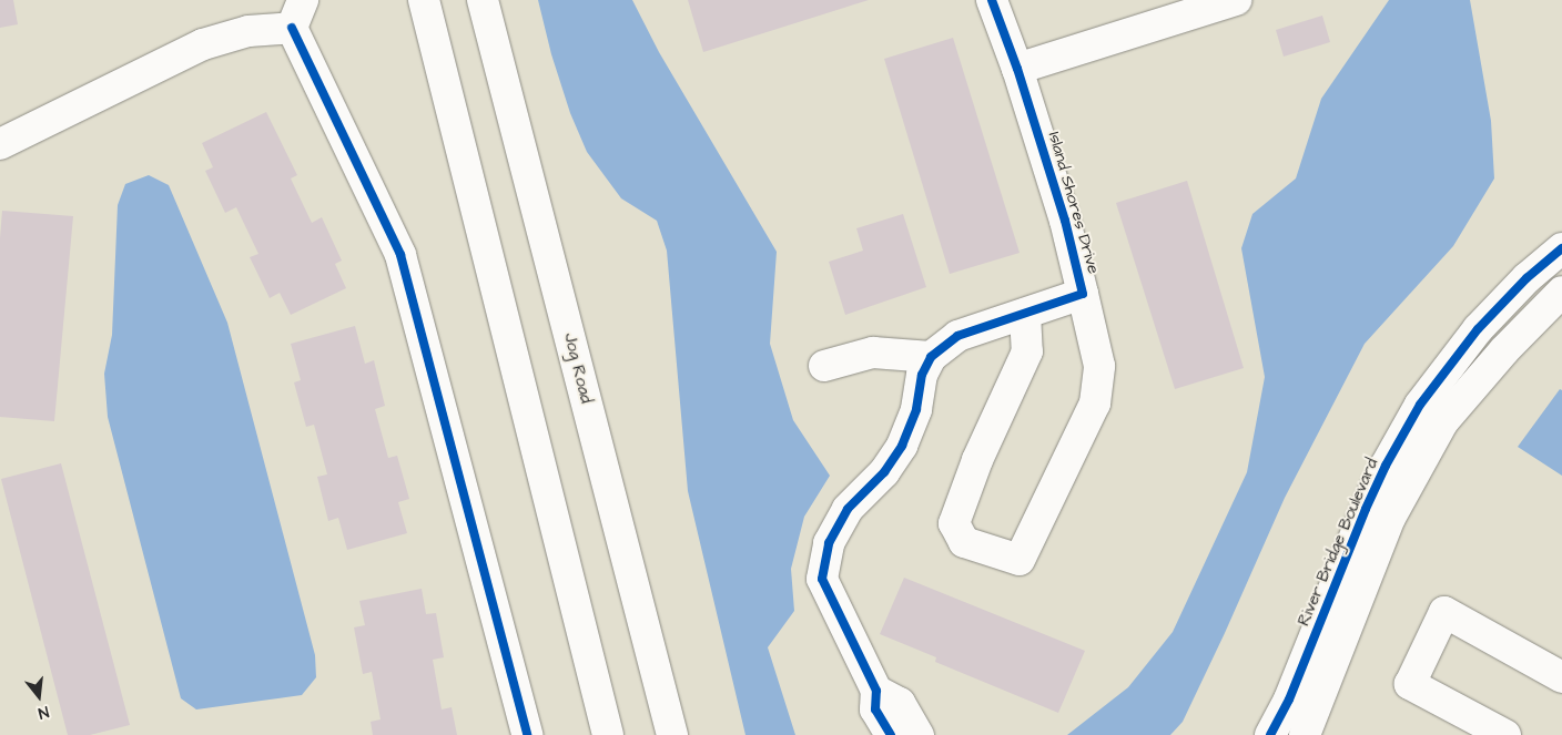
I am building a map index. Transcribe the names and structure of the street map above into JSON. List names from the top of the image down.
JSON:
{
  "streets": {
    "street": ["Island Shores Drive", "Jog Road", "River Bridge Boulevard"]
  },
  "north": "bottom"
}
